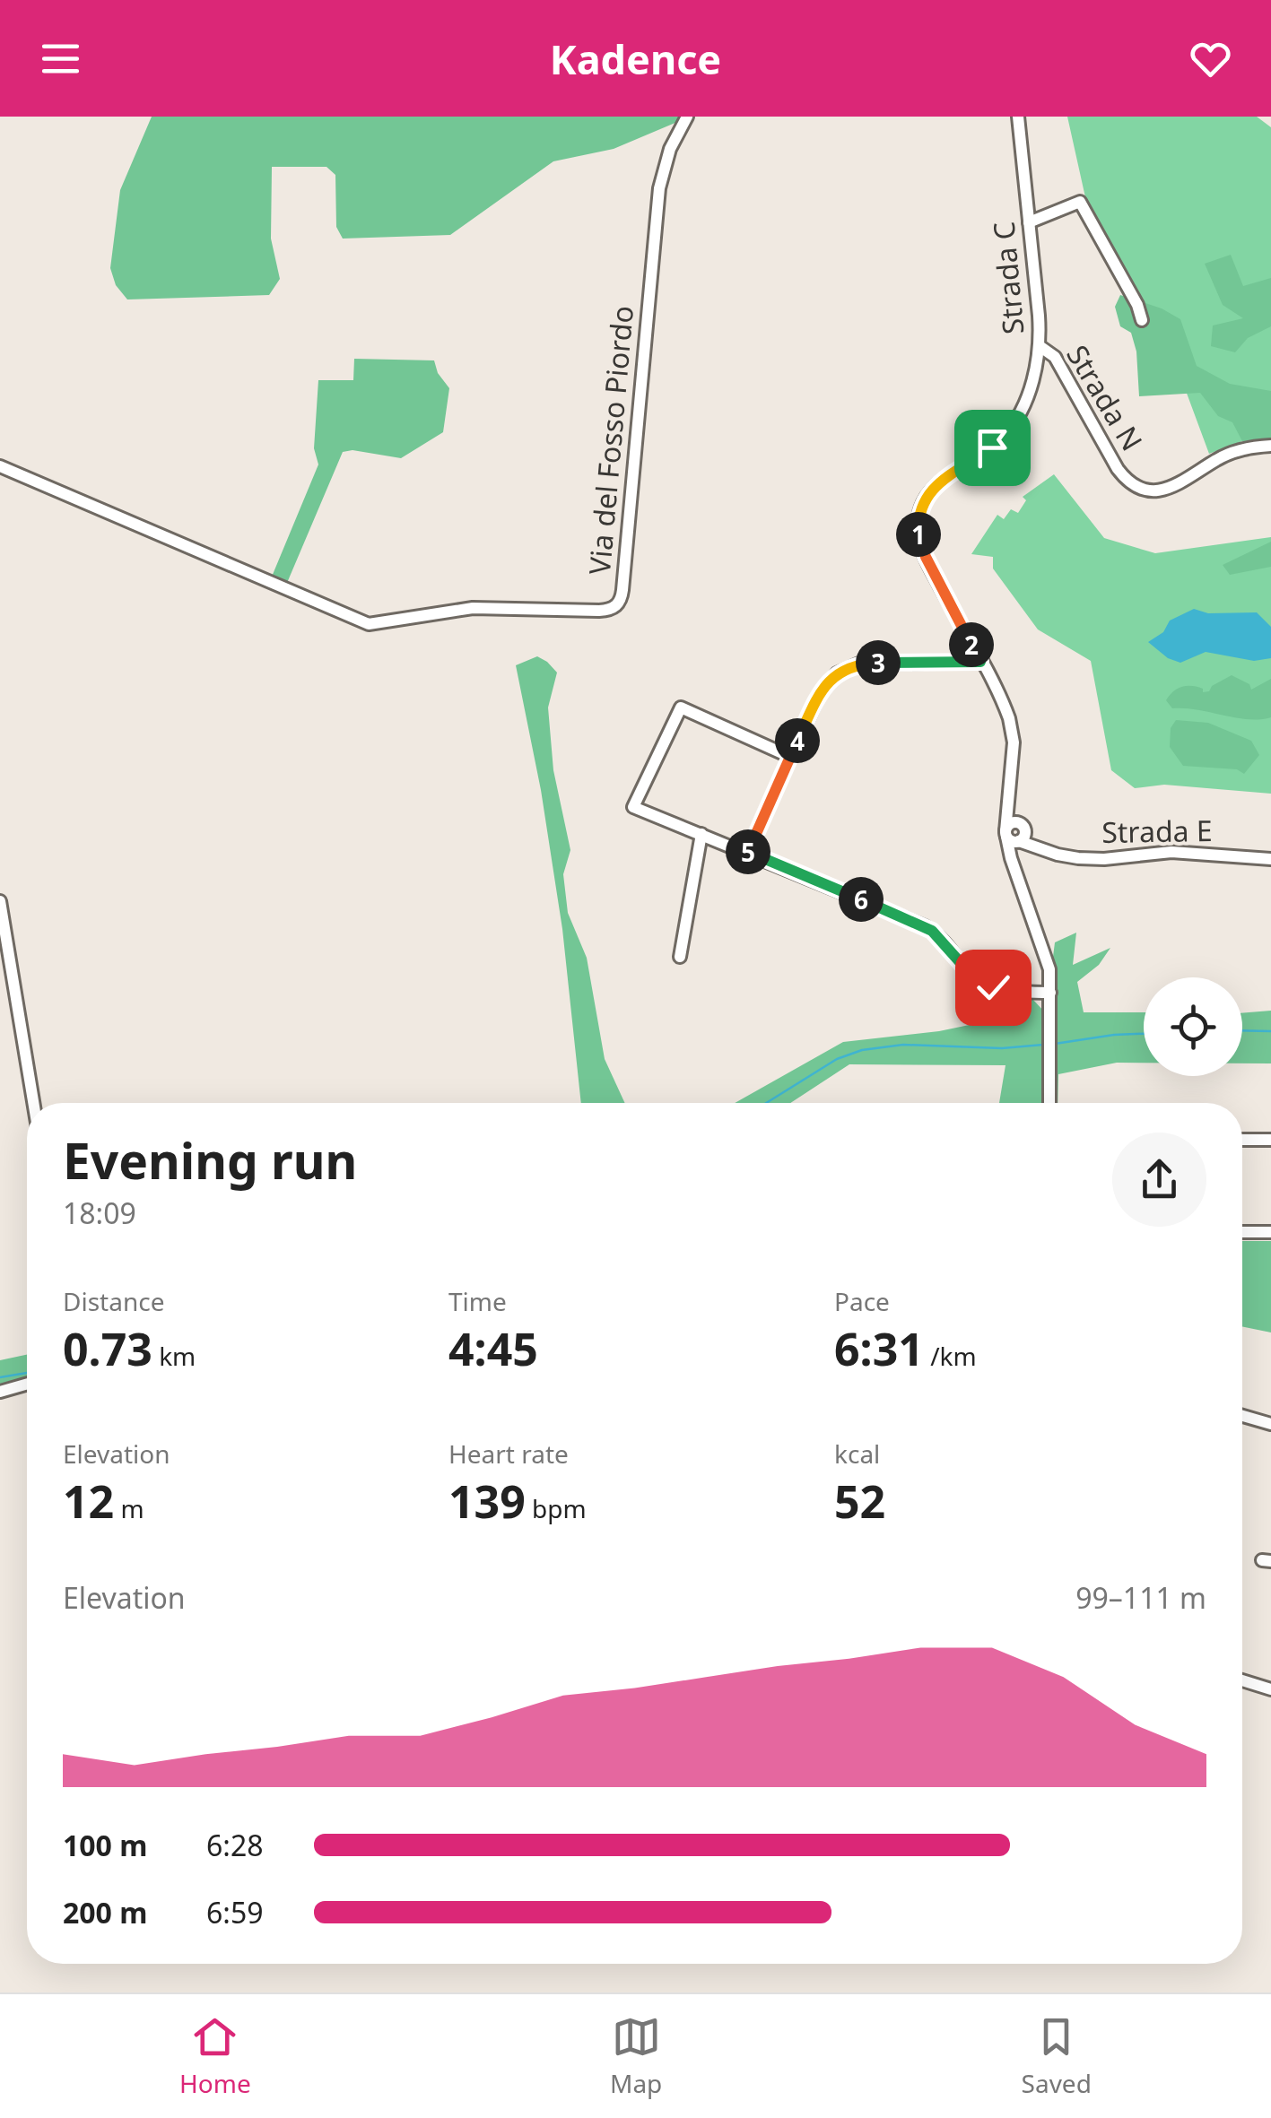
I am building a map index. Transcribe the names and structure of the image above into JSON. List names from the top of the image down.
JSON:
{
  "streets": {
    "street": [
      "Strada C",
      "Strada N",
      "Via del Fosso Piordo",
      "Strada E"
    ]
  },
  "crossings": [
    ["Strada C", "Strada N"],
    ["Strada C", "Strada E"]
  ],
  "page": {
    "header": "Kadence",
    "pins": [
      "1",
      "2",
      "3",
      "4",
      "5",
      "6"
    ],
    "heading": ["Evening run", "18:09"],
    "stats": [
      ["Distance", "0.73 km"],
      ["Time", "4:45"],
      ["Pace", "6:31 /km"],
      ["Elevation", "12 m"],
      ["Heart rate", "139 bpm"],
      ["kcal", "52"]
    ],
    "chart": ["Elevation", "99–111 m"],
    "list": [
      {
        "name": "100 m",
        "note": "6:28"
      },
      {
        "name": "200 m",
        "note": "6:59"
      }
    ],
    "tabs": ["Home", "Map", "Saved"]
  }
}
